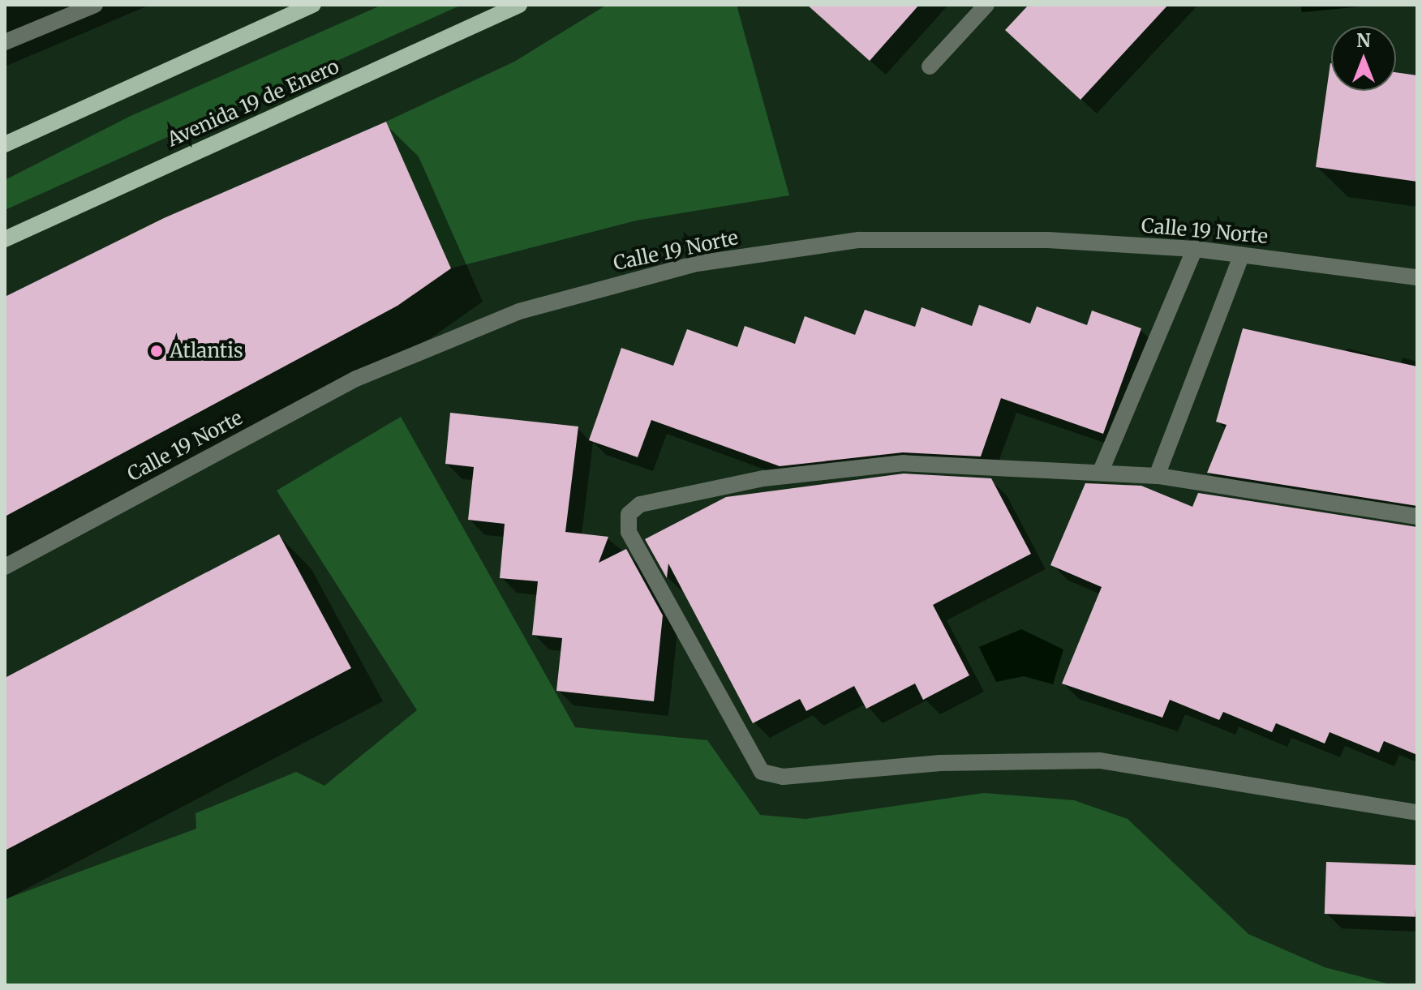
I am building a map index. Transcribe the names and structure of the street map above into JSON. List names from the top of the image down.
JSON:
{
  "streets": {
    "main road": ["Avenida 19 de Enero"],
    "street": ["Calle 19 Norte"]
  },
  "places": ["Atlantis"],
  "north": "top"
}
